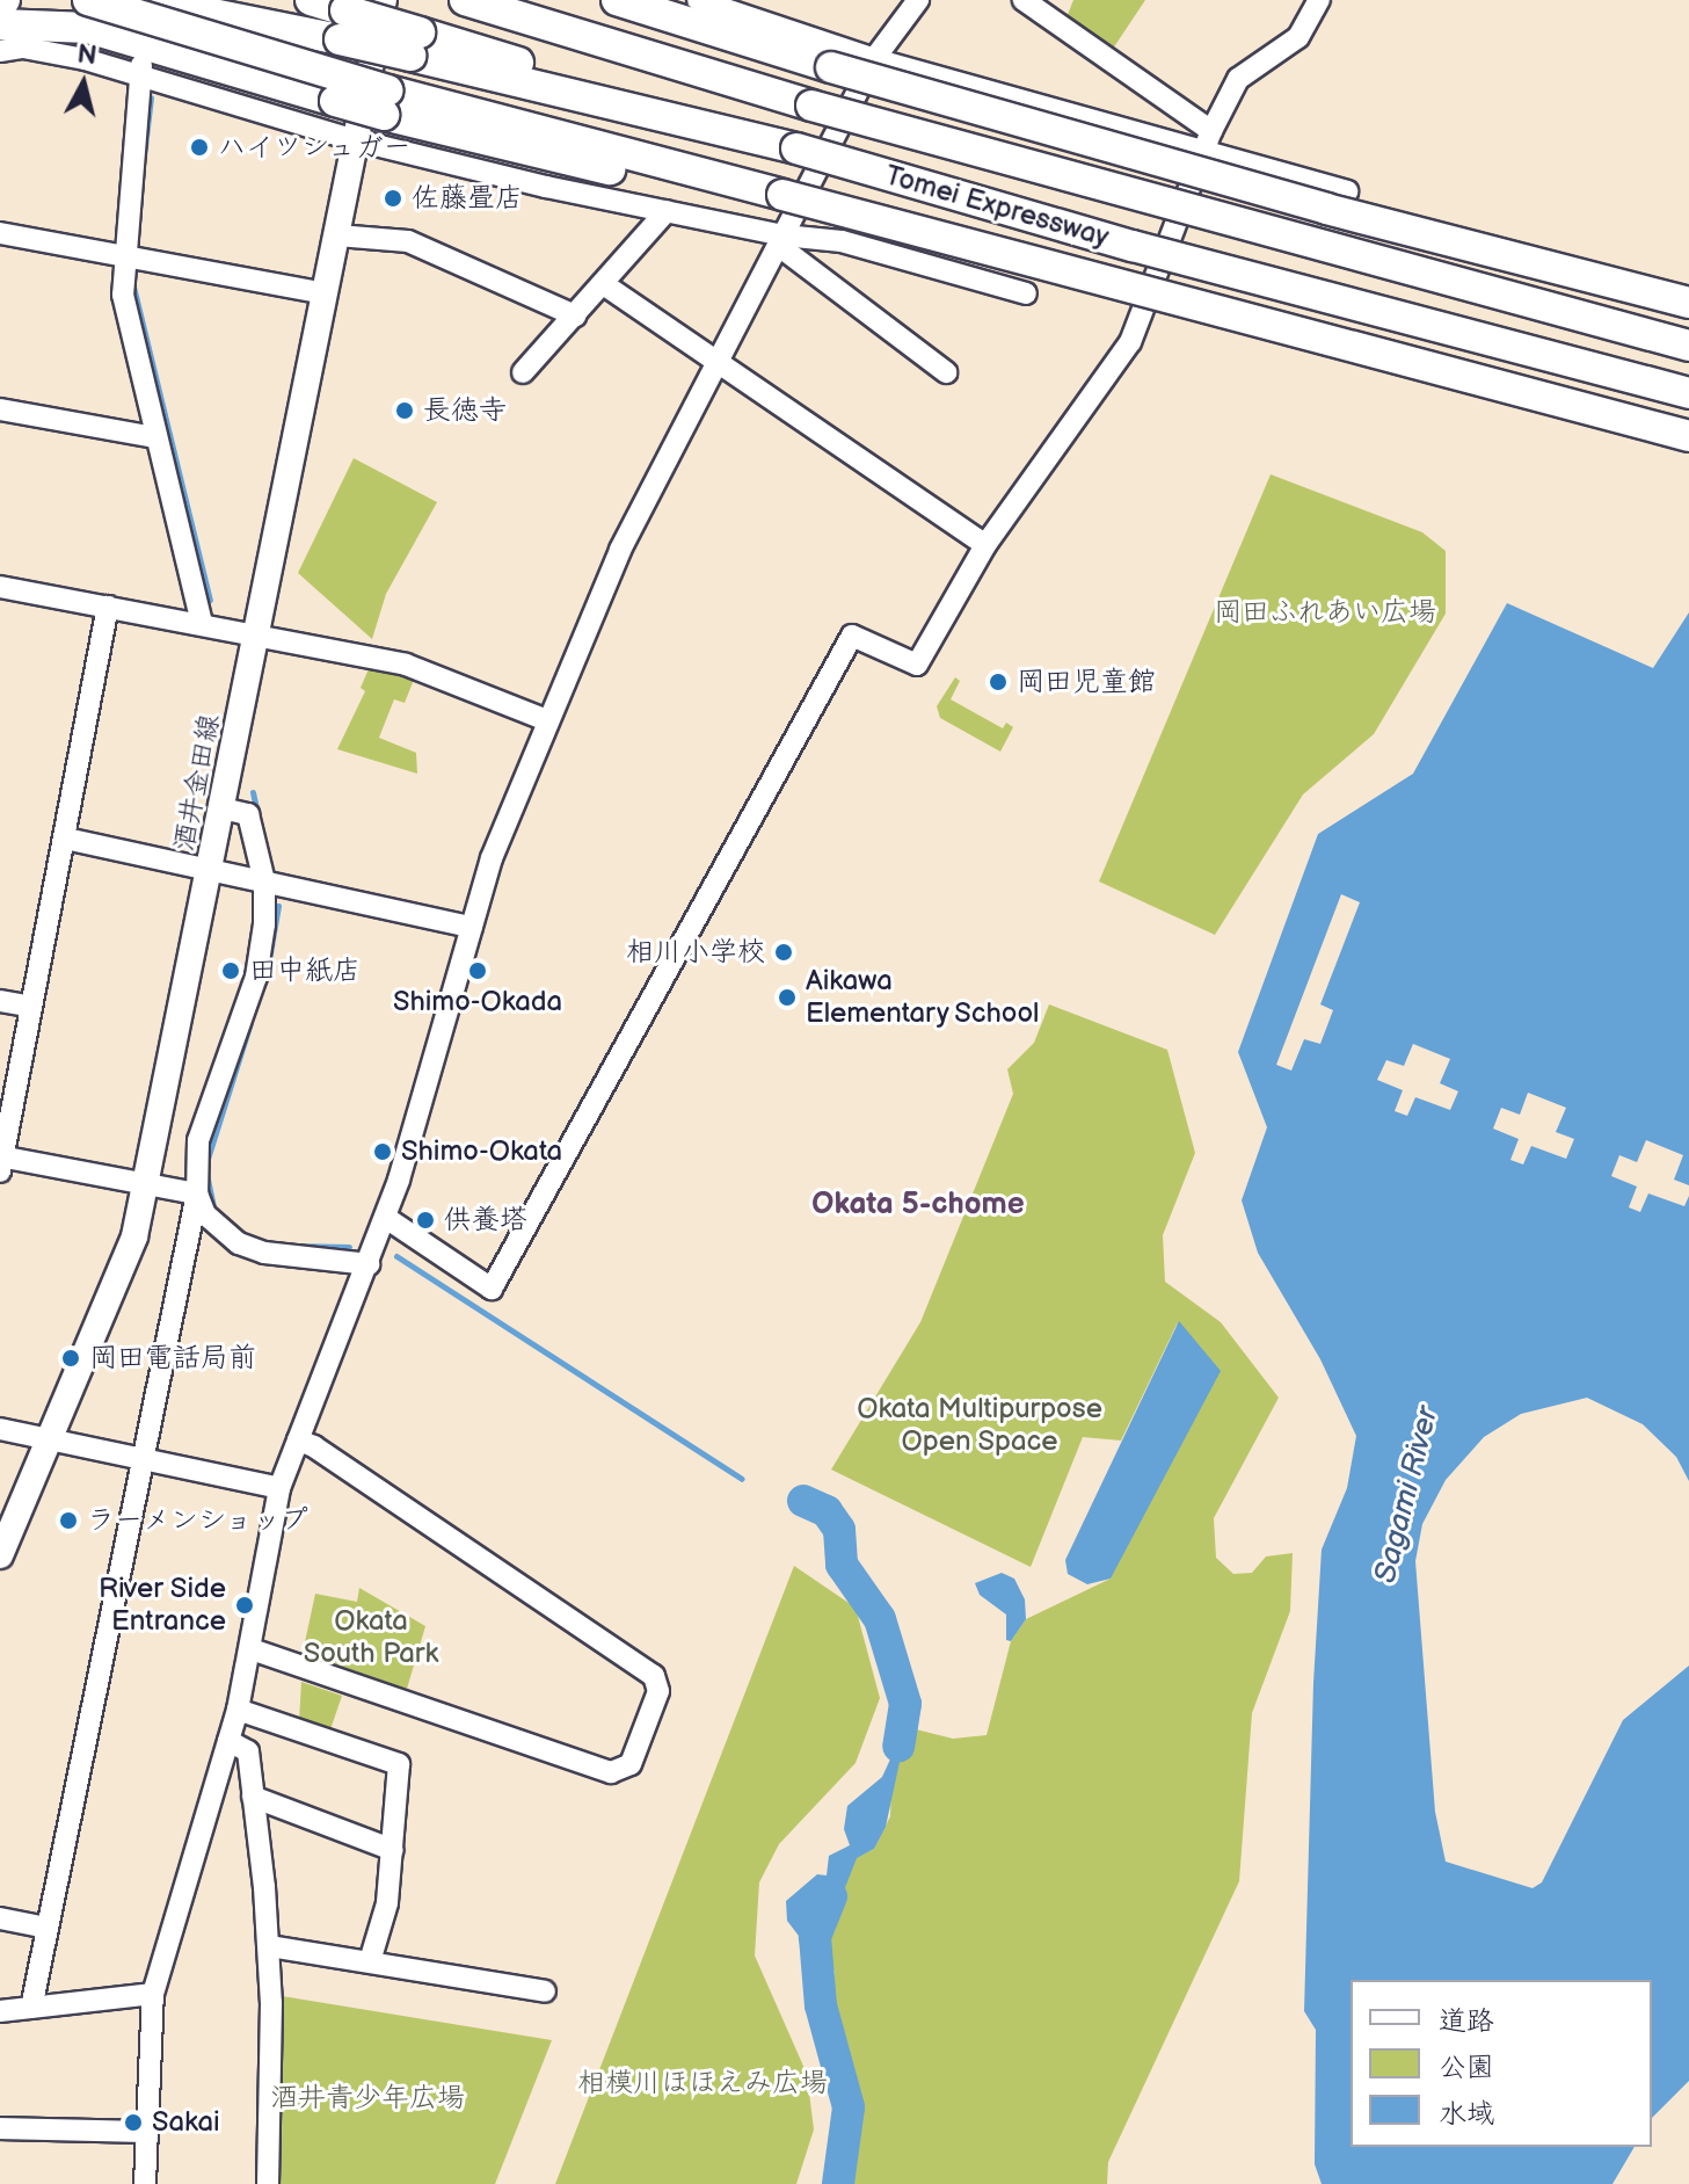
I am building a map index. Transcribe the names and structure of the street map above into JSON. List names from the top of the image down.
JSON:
{
  "streets": {
    "highway": ["Tomei Expressway"],
    "main road": ["酒井金田線"]
  },
  "districts": ["Okata 5-chome"],
  "water": ["Sagami River"],
  "parks": [
    "岡田ふれあい広場",
    "Okata Multipurpose Open Space",
    "Okata South Park",
    "相模川ほほえみ広場",
    "酒井青少年広場"
  ],
  "places": [
    "ハイツシュガー",
    "佐藤畳店",
    "長徳寺",
    "岡田児童館",
    "相川小学校",
    "田中紙店",
    "Shimo-Okada",
    "Aikawa Elementary School",
    "Shimo-Okata",
    "供養塔",
    "岡田電話局前",
    "ラーメンショップ",
    "River Side Entrance",
    "Sakai"
  ],
  "legend": ["道路", "公園", "水域"],
  "north": "top"
}
